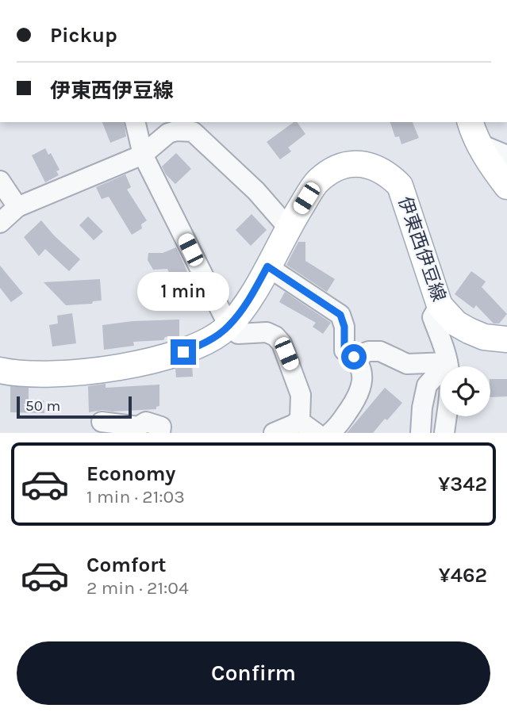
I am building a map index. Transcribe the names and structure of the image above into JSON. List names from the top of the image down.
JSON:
{
  "streets": {
    "main road": ["伊東西伊豆線"]
  },
  "scale_bar": "50 m",
  "page": {
    "banner": ["Pickup", "伊東西伊豆線"],
    "bubble": "1 min",
    "scale": "50 m",
    "list": [
      {
        "name": "Economy",
        "note": "1 min · 21:03",
        "value": "¥342"
      },
      {
        "name": "Comfort",
        "note": "2 min · 21:04",
        "value": "¥462"
      }
    ],
    "buttons": "Confirm"
  }
}
